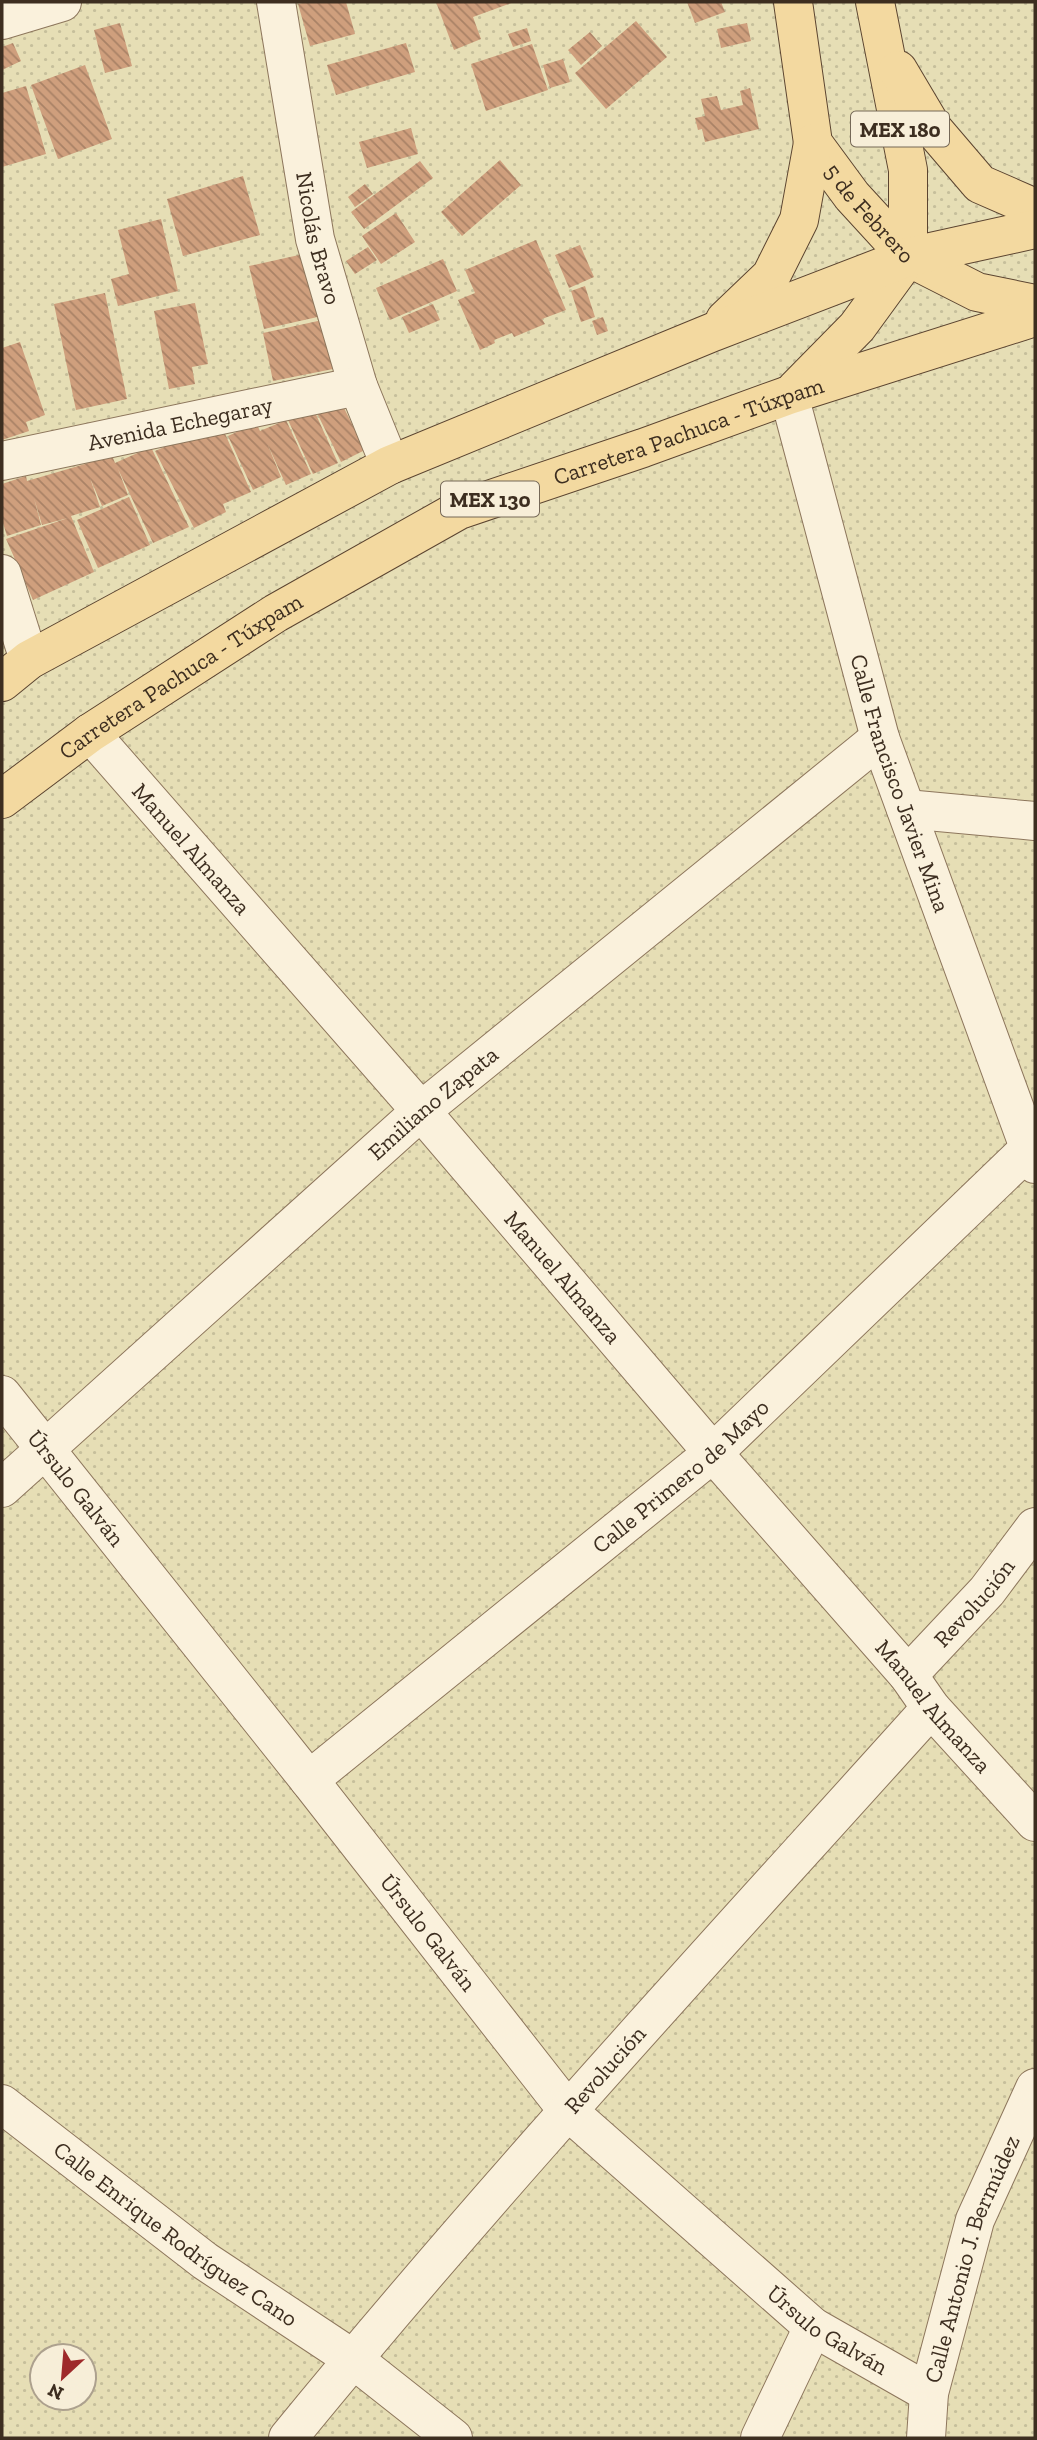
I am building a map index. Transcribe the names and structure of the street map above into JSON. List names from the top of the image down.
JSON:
{
  "streets": {
    "main road": [
      "MEX 180",
      "5 de Febrero",
      "Carretera Pachuca - Túxpam",
      "MEX 130"
    ],
    "street": [
      "Nicolás Bravo",
      "Avenida Echegaray",
      "Calle Francisco Javier Mina",
      "Manuel Almanza",
      "Emiliano Zapata",
      "Calle Primero de Mayo",
      "Úrsulo Galván",
      "Revolución",
      "Calle Enrique Rodríguez Cano",
      "Calle Antonio J. Bermúdez"
    ]
  },
  "crossings": [
    ["Nicolás Bravo", "Avenida Echegaray"],
    ["Carretera Pachuca - Túxpam", "Calle Francisco Javier Mina"],
    ["Carretera Pachuca - Túxpam", "Manuel Almanza"],
    ["Calle Francisco Javier Mina", "Emiliano Zapata"],
    ["Calle Francisco Javier Mina", "Calle Primero de Mayo"],
    ["Manuel Almanza", "Emiliano Zapata"],
    ["Manuel Almanza", "Calle Primero de Mayo"],
    ["Manuel Almanza", "Revolución"],
    ["Emiliano Zapata", "Úrsulo Galván"],
    ["Calle Primero de Mayo", "Úrsulo Galván"],
    ["Úrsulo Galván", "Revolución"],
    ["Úrsulo Galván", "Calle Antonio J. Bermúdez"],
    ["Revolución", "Calle Enrique Rodríguez Cano"]
  ],
  "north": "bottom left"
}
